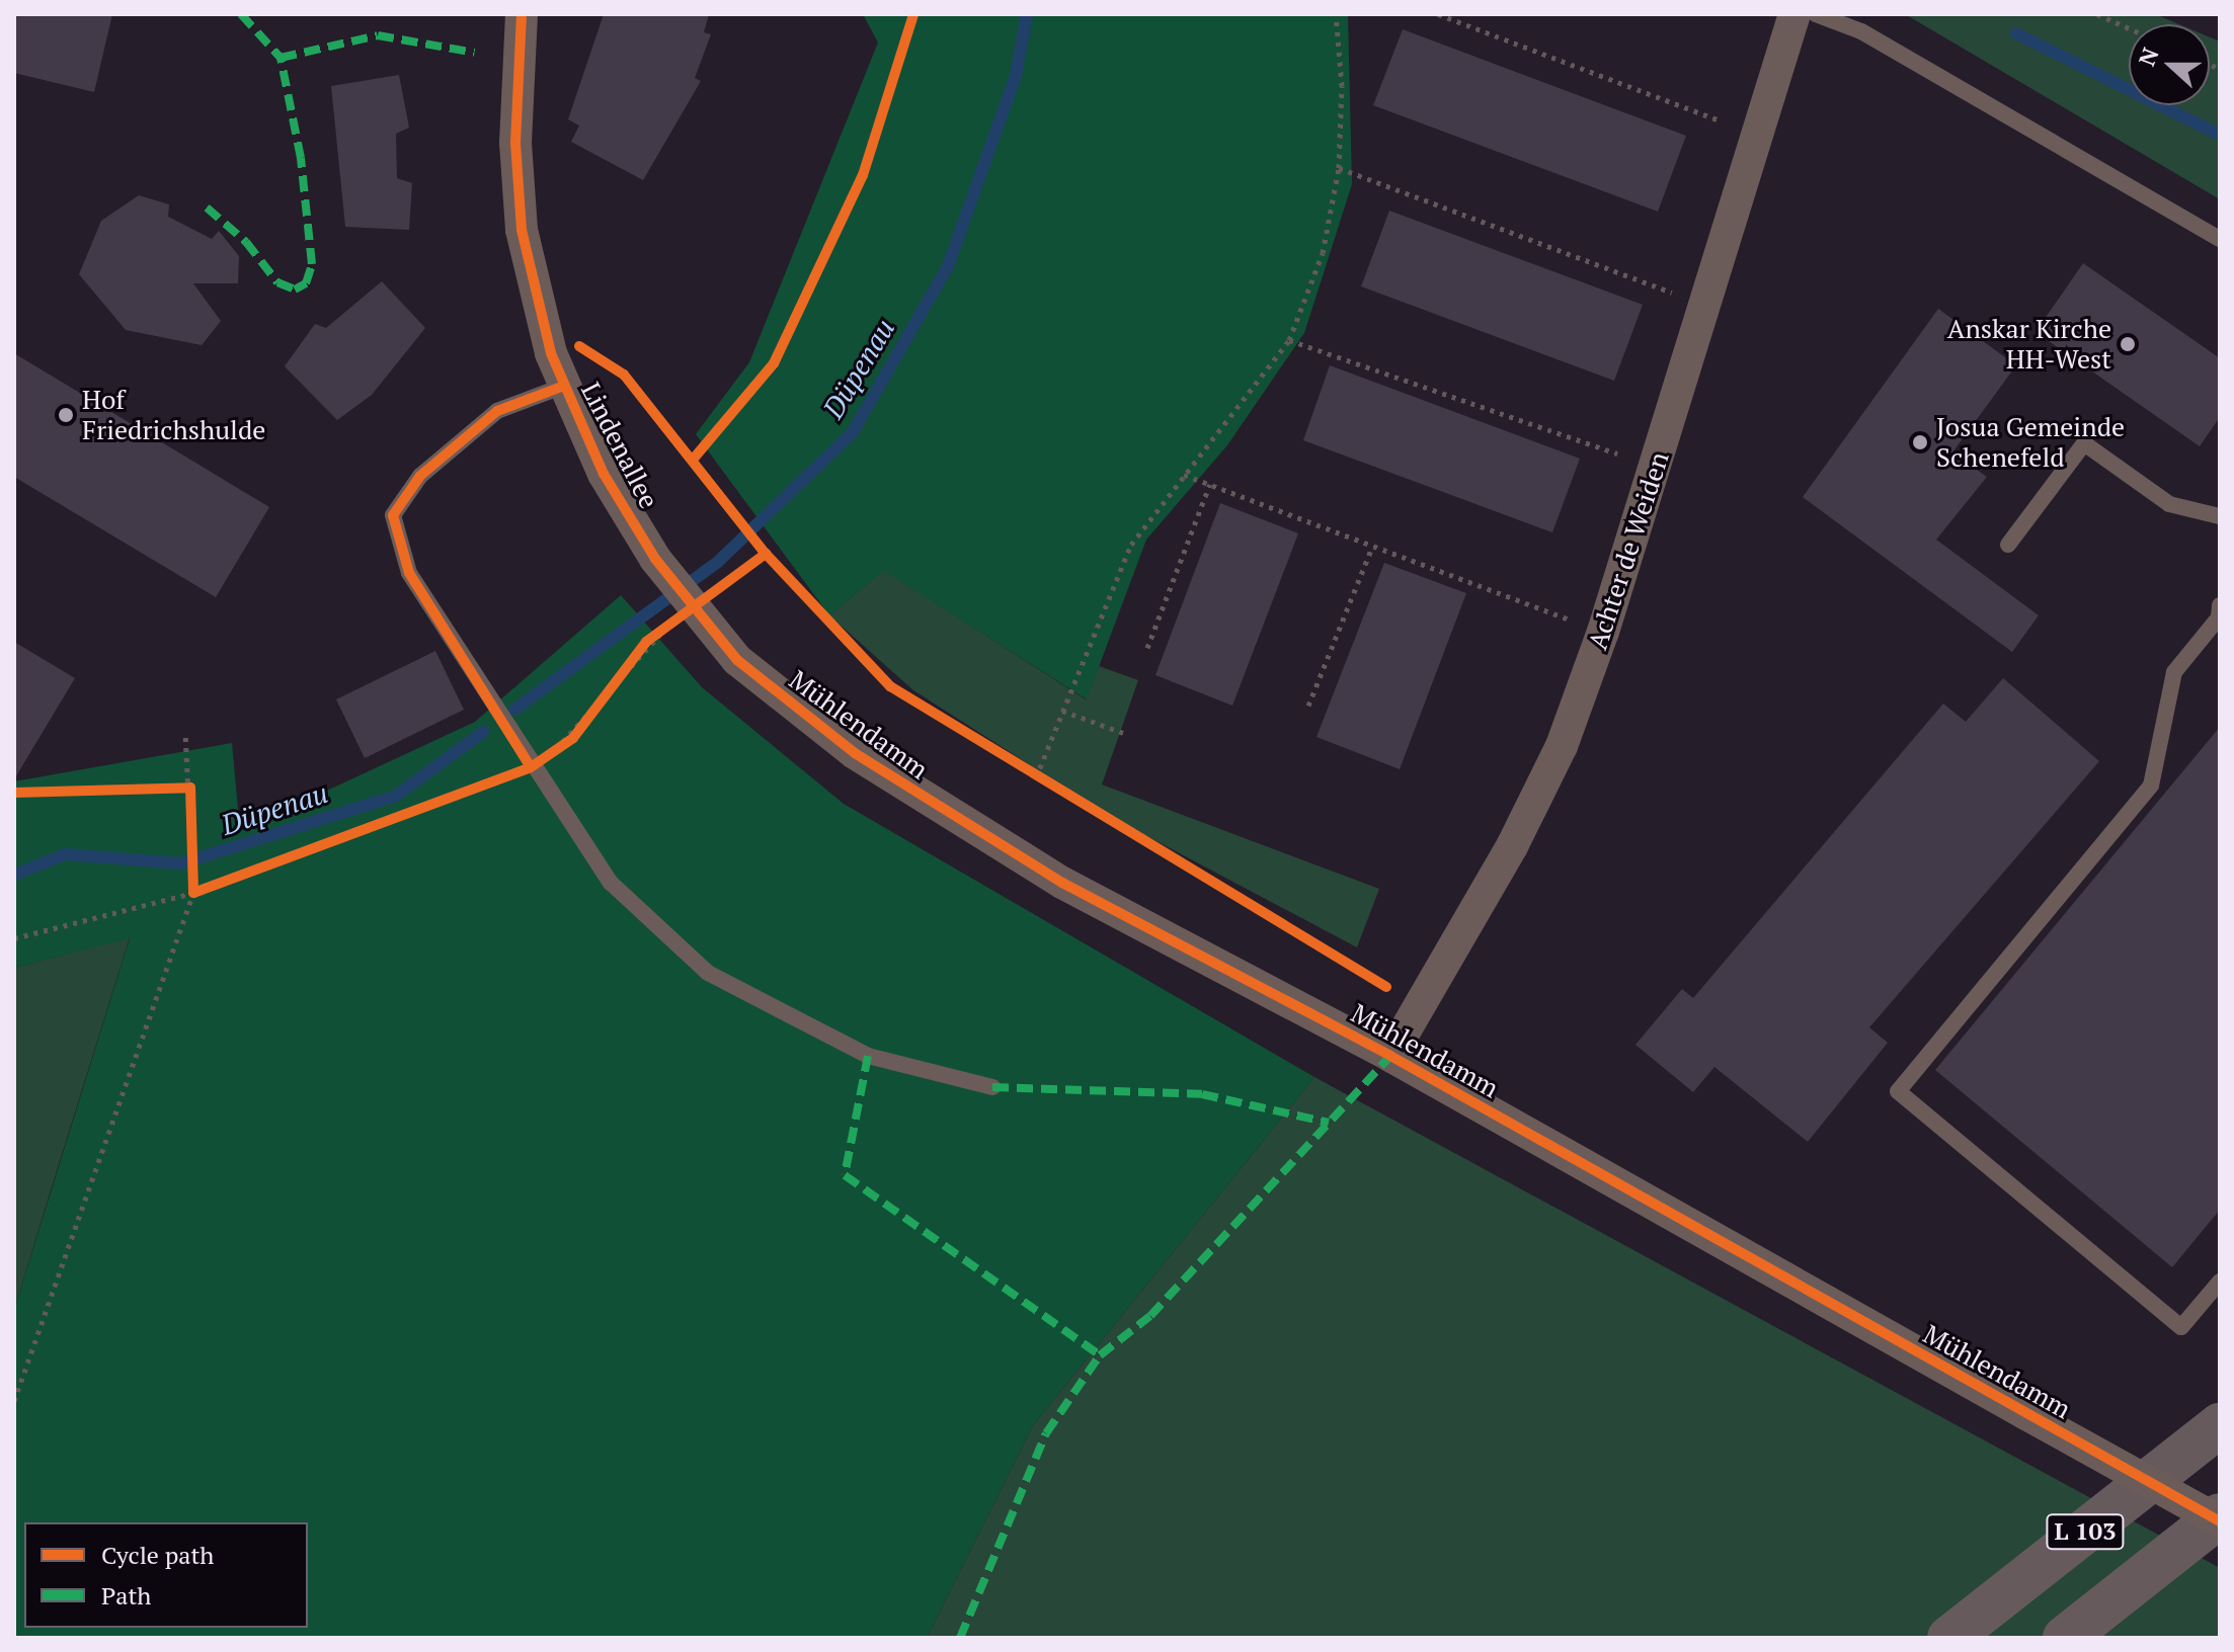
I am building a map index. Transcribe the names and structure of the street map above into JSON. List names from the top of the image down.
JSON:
{
  "streets": {
    "highway": ["L 103"],
    "street": ["Lindenallee", "Achter de Weiden", "Mühlendamm"]
  },
  "crossings": [
    ["Lindenallee", "Mühlendamm"],
    ["Achter de Weiden", "Mühlendamm"]
  ],
  "water": ["Düpenau"],
  "places": ["Anskar Kirche HH-West", "Hof Friedrichshulde", "Josua Gemeinde Schenefeld"],
  "legend": ["Cycle path", "Path"],
  "north": "left"
}
